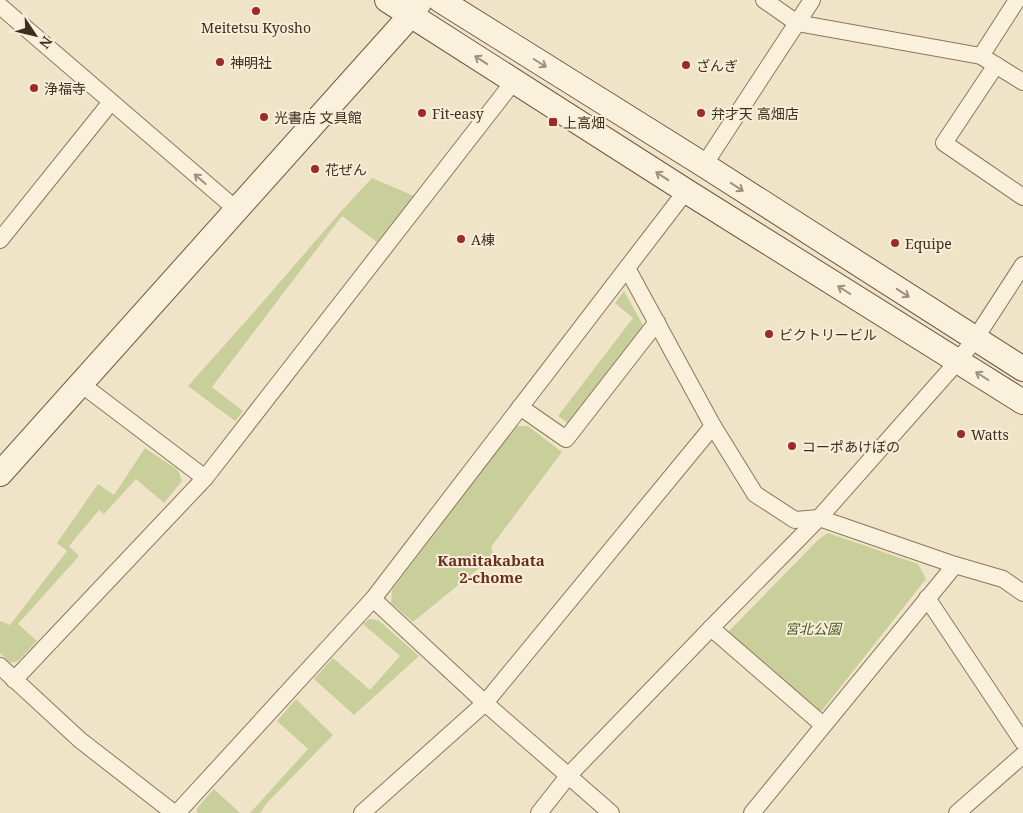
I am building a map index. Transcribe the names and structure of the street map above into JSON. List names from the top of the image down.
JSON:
{
  "districts": ["Kamitakabata 2-chome"],
  "parks": ["宮北公園"],
  "places": {
    "other": [
      "Meitetsu Kyosho",
      "神明社",
      "ざんぎ",
      "浄福寺",
      "Fit-easy",
      "弁才天 高畑店",
      "光書店 文具館",
      "花ぜん",
      "A棟",
      "Equipe",
      "ビクトリービル",
      "Watts",
      "コーポあけぼの"
    ],
    "transit": ["上高畑"]
  },
  "north": "bottom right"
}
